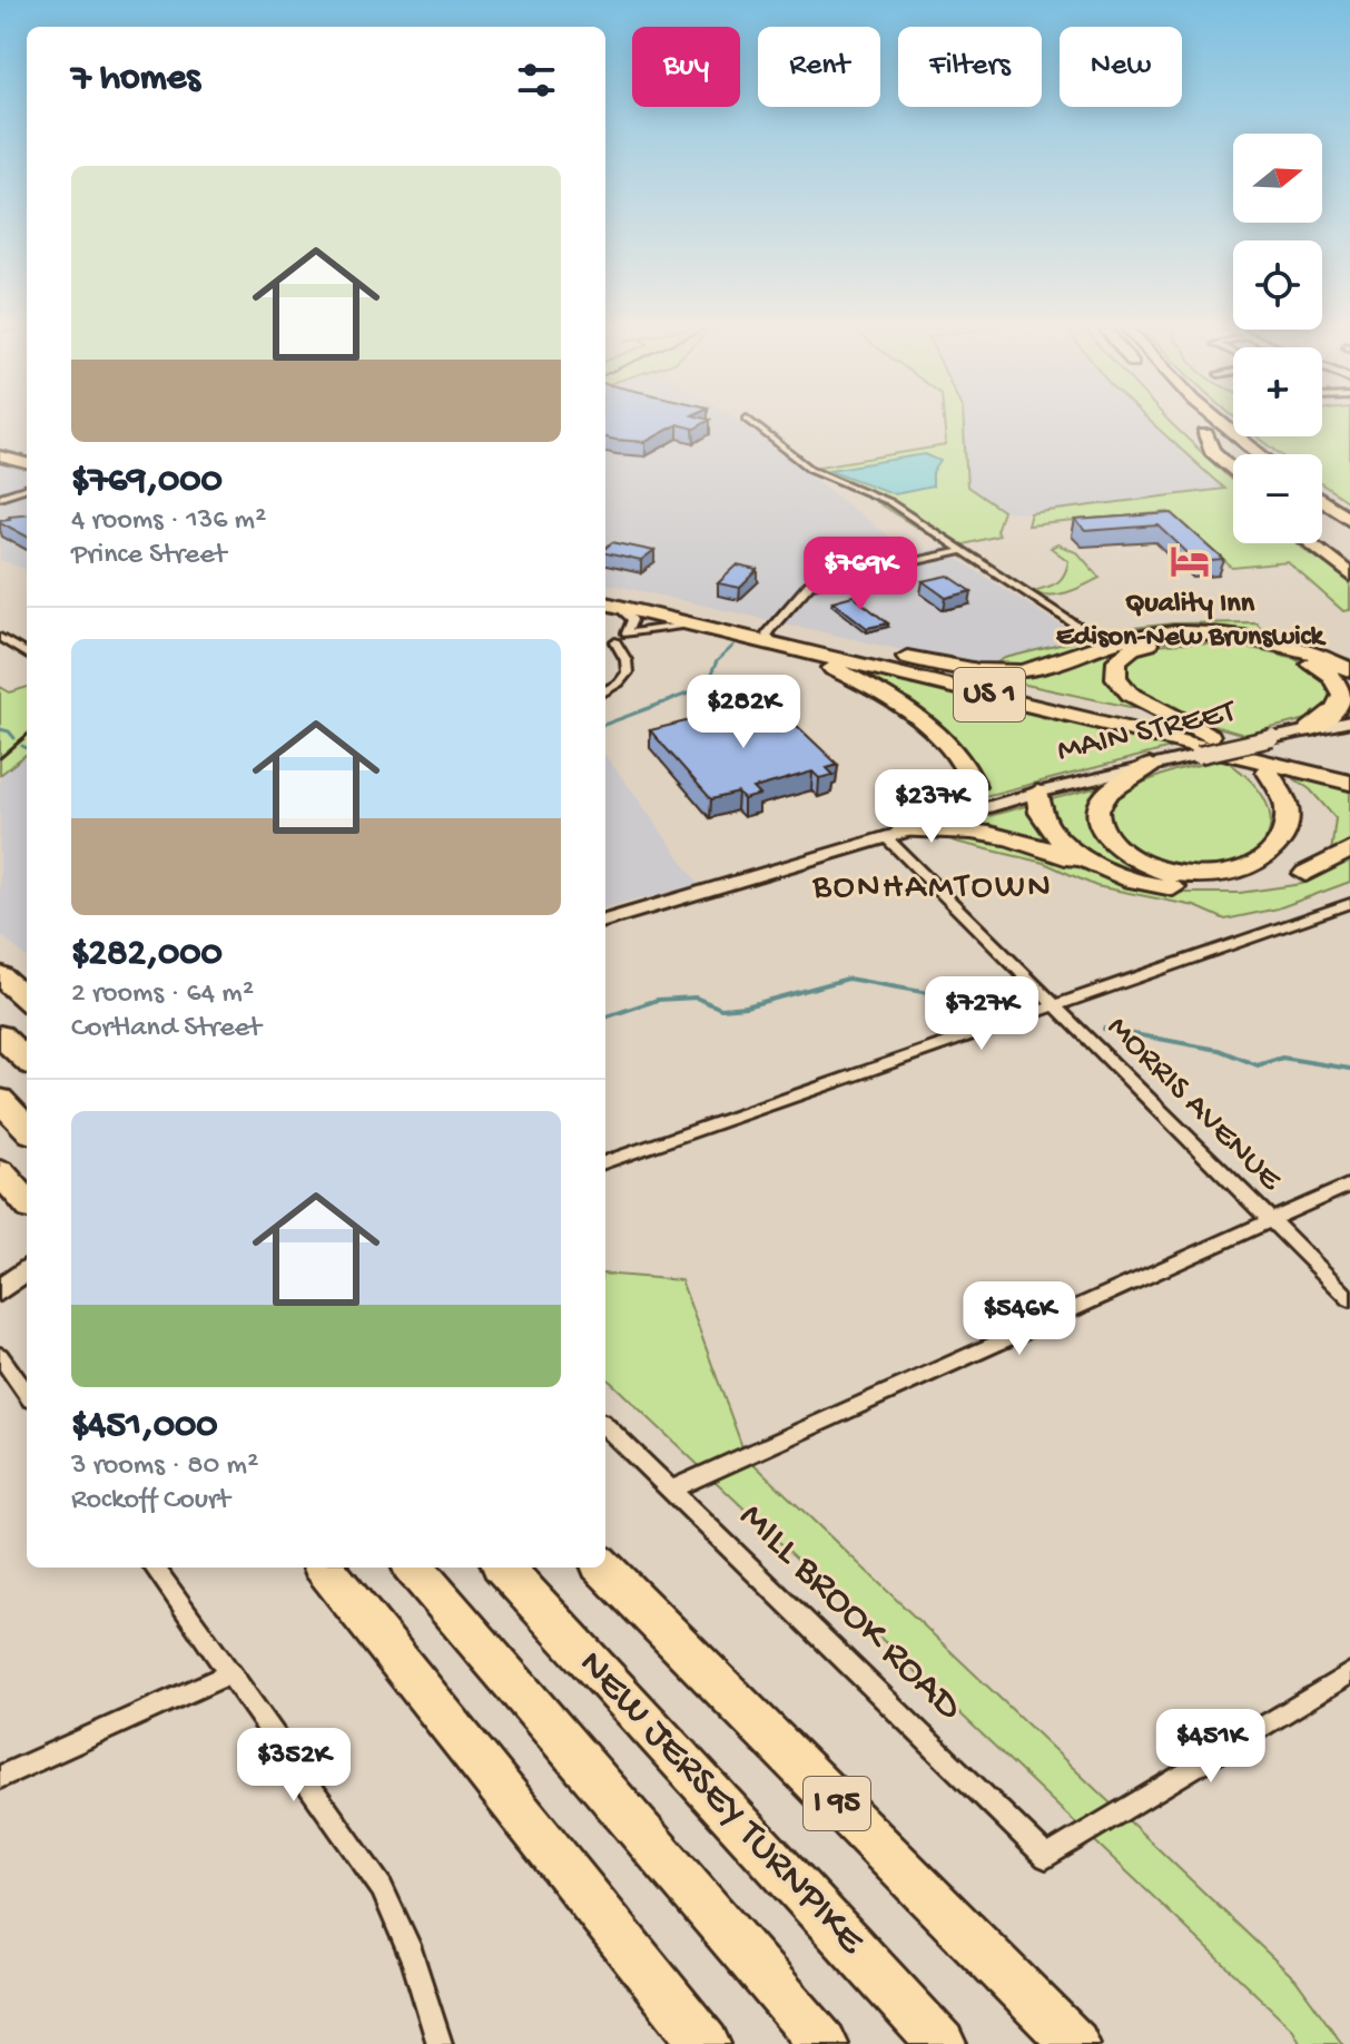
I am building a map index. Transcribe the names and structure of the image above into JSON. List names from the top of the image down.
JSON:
{
  "streets": {
    "highway": ["US 1", "NEW JERSEY TURNPIKE", "I 95"],
    "main road": ["MAIN STREET"],
    "street": ["MORRIS AVENUE", "MILL BROOK ROAD"]
  },
  "crossings": [
    ["US 1", "MAIN STREET"],
    ["MAIN STREET", "MORRIS AVENUE"]
  ],
  "districts": ["BONHAMTOWN"],
  "places": {
    "hotel": ["Quality Inn Edison-New Brunswick"]
  },
  "north": "right",
  "page": {
    "chip": [
      "Buy",
      "Rent",
      "Filters",
      "New"
    ],
    "heading": "7 homes",
    "map_buttons": ["+", "−"],
    "list": [
      {
        "name": "$769,000",
        "note": "4 rooms · 136 m² · Prince Street"
      },
      {
        "name": "$282,000",
        "note": "2 rooms · 64 m² · Cortland Street"
      },
      {
        "name": "$451,000",
        "note": "3 rooms · 80 m² · Rockoff Court"
      }
    ],
    "price": [
      "$769K",
      "$282K",
      "$237K",
      "$727K",
      "$546K",
      "$451K",
      "$352K"
    ]
  }
}
